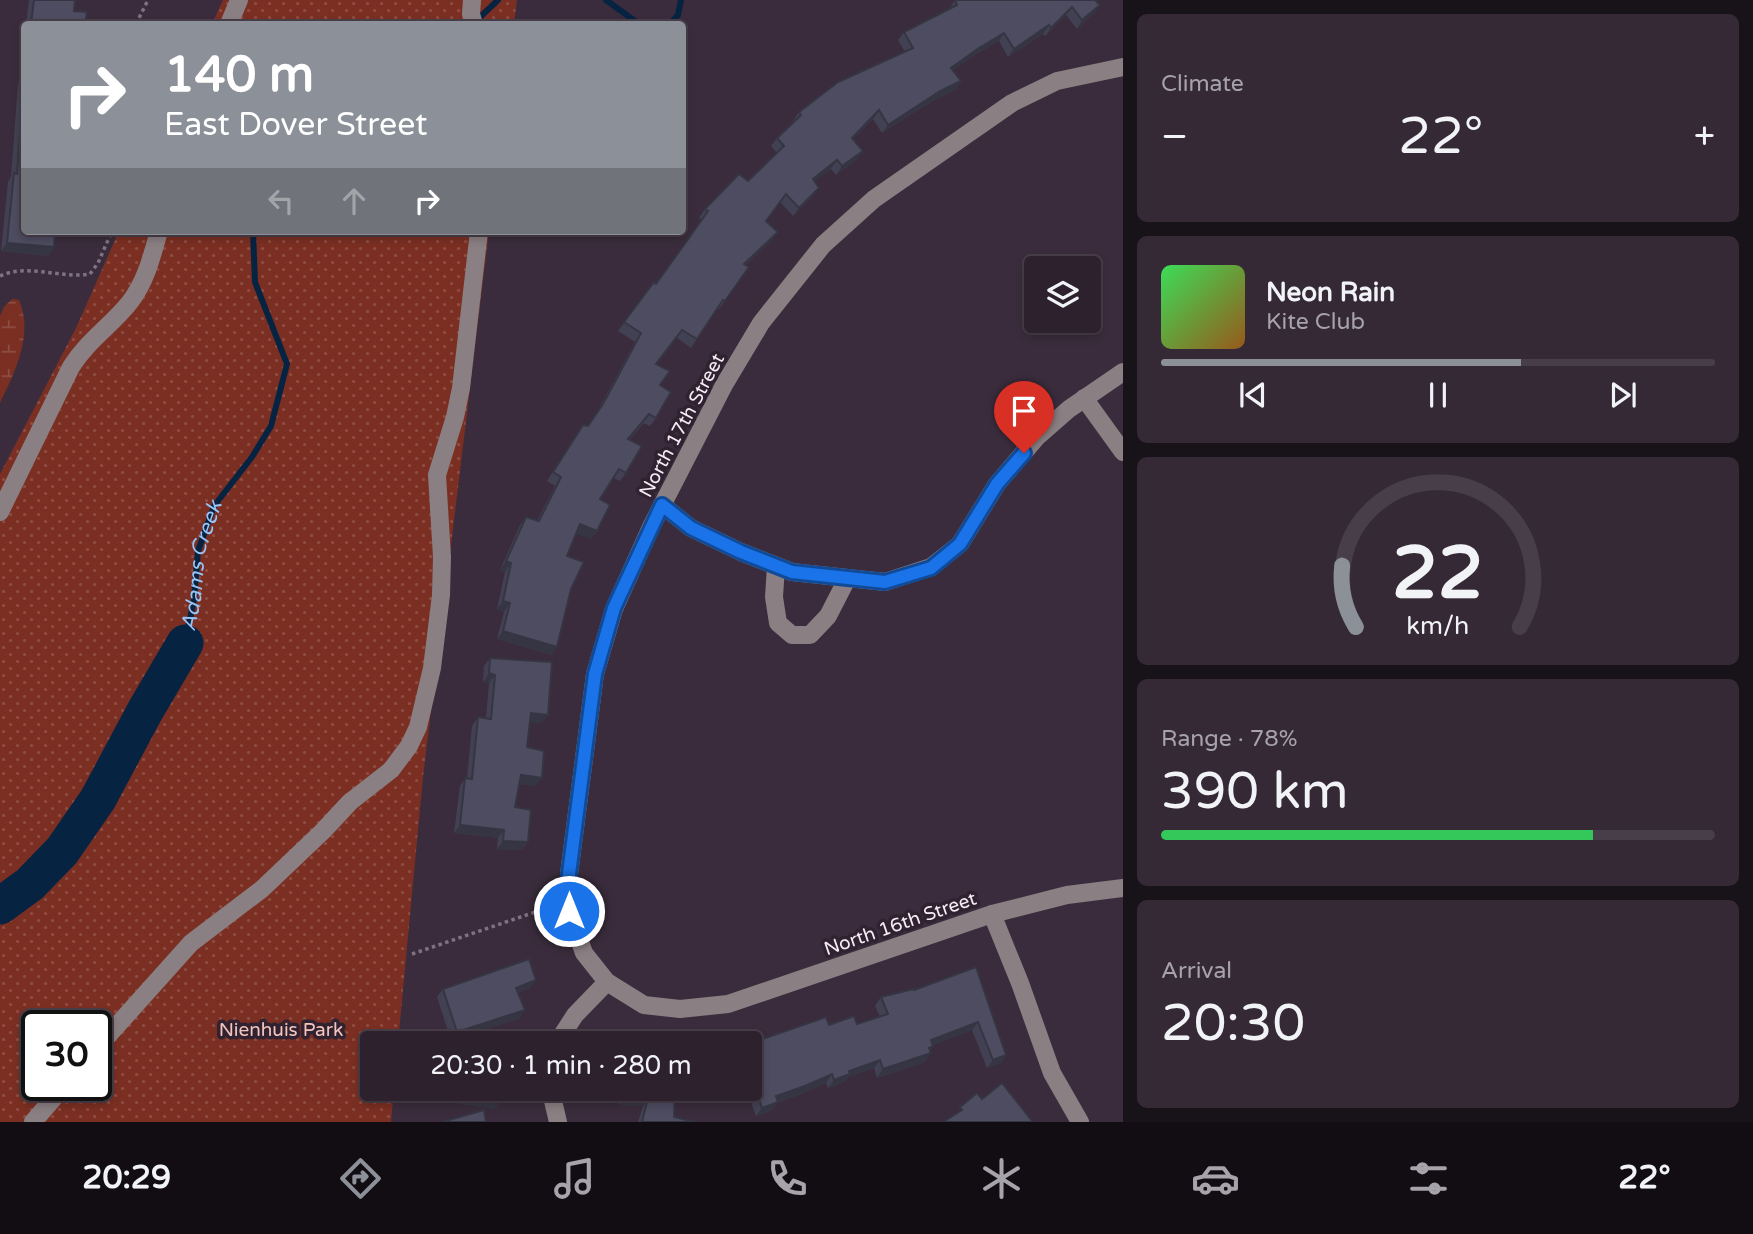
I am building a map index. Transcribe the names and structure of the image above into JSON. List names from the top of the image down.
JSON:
{
  "streets": {
    "street": ["North 17th Street", "North 16th Street"]
  },
  "crossings": [
    ["North 17th Street", "North 16th Street"]
  ],
  "water": ["Adams Creek"],
  "parks": ["Nienhuis Park"],
  "page": {
    "tile": [
      "Climate",
      ["Range · 78%", "390 km"],
      ["Arrival", "20:30"]
    ],
    "turn": ["140 m", "East Dover Street"],
    "heat": ["−", "22°", "+"],
    "song": ["Neon Rain", "Kite Club"],
    "limit": "30",
    "trip": "20:30 · 1 min · 280 m",
    "tabs": ["20:29", "22°"],
    "gauge": ["22", "km/h"]
  }
}
